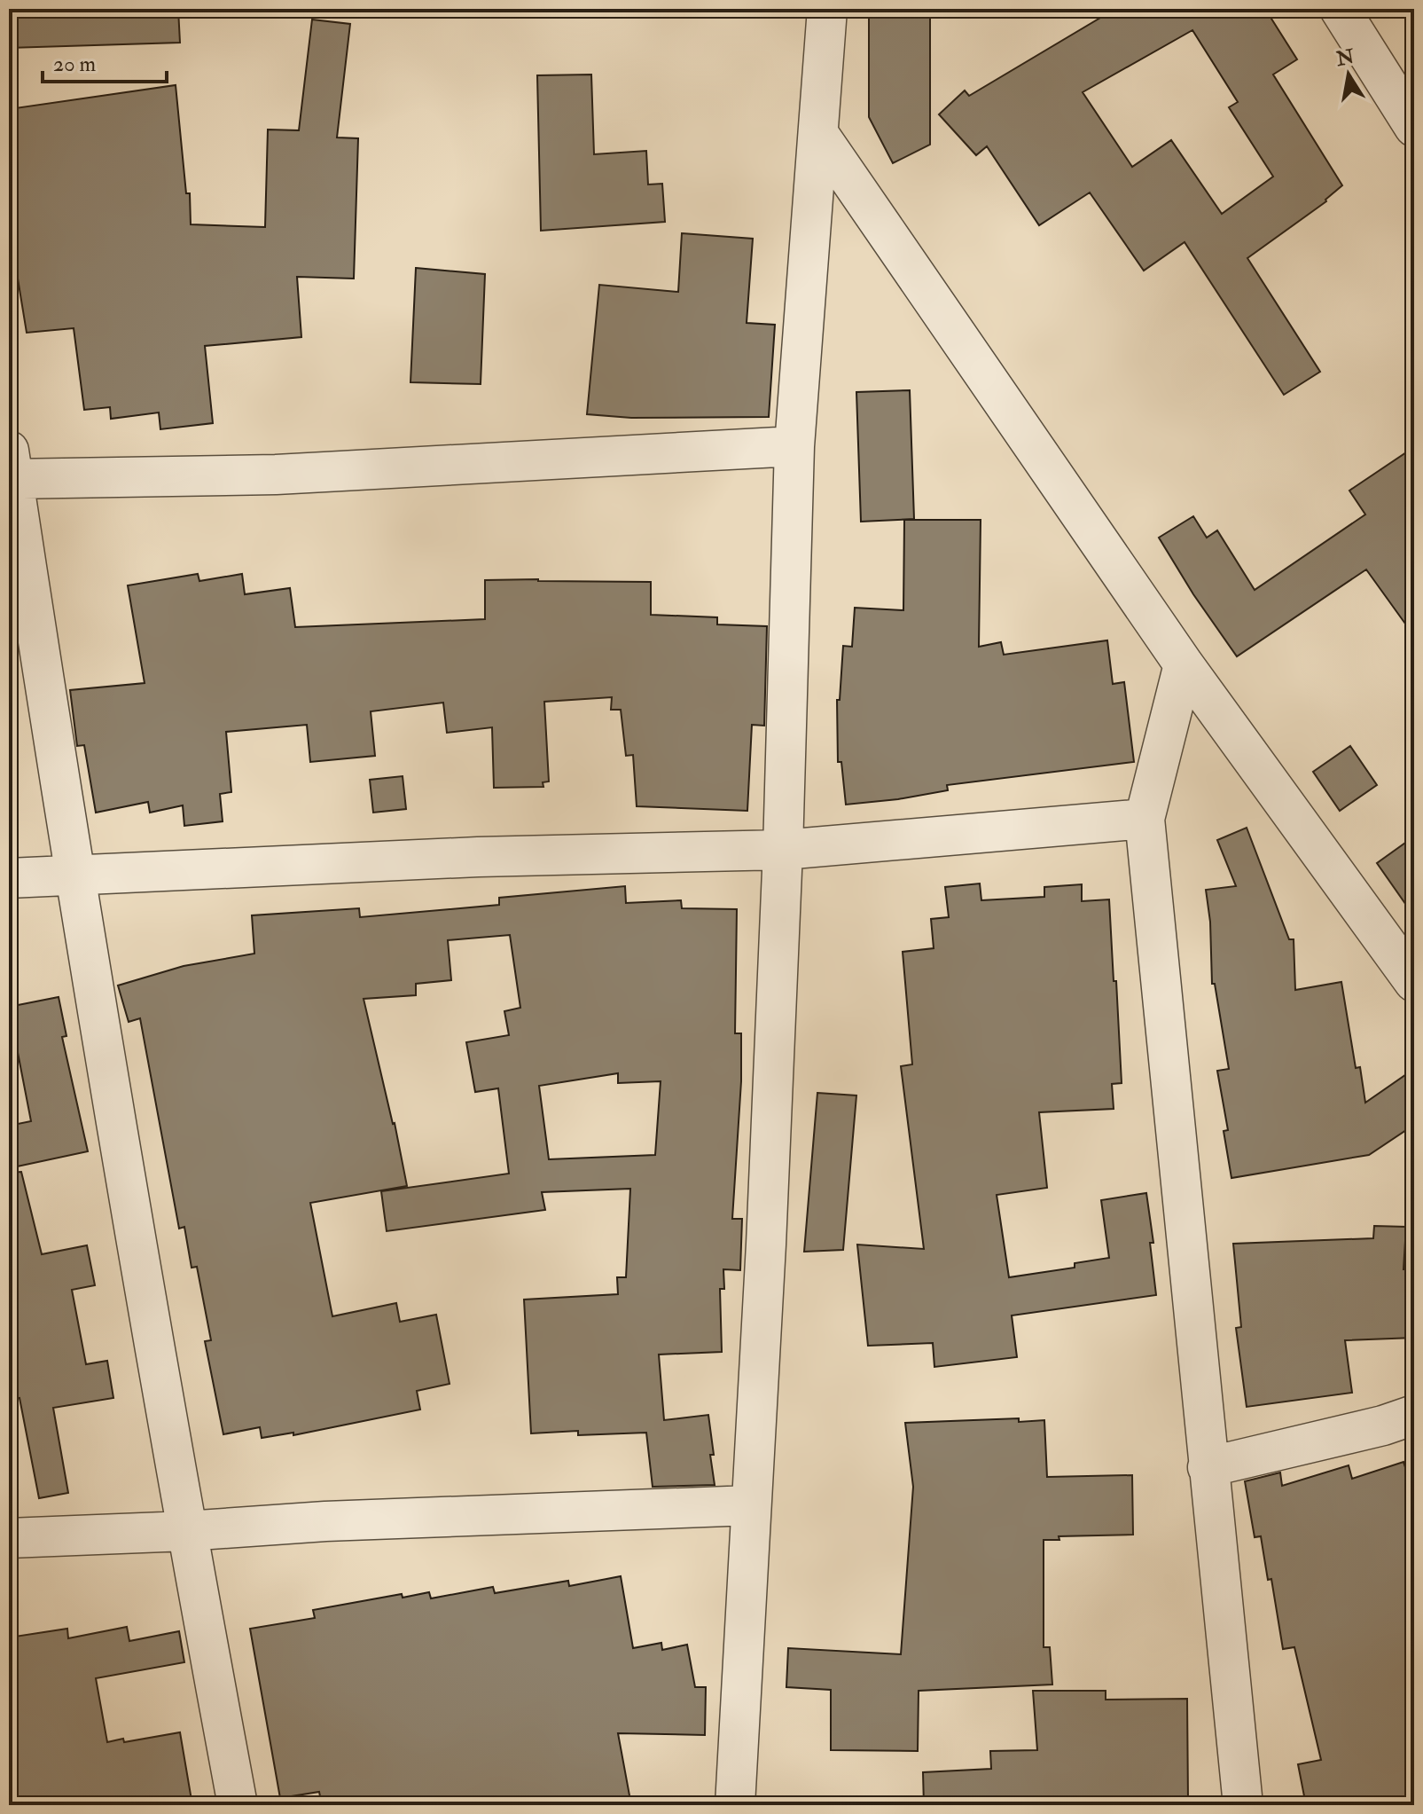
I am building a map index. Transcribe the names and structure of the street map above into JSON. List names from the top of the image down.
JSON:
{
  "scale_bar": "20 m",
  "north": "top"
}
